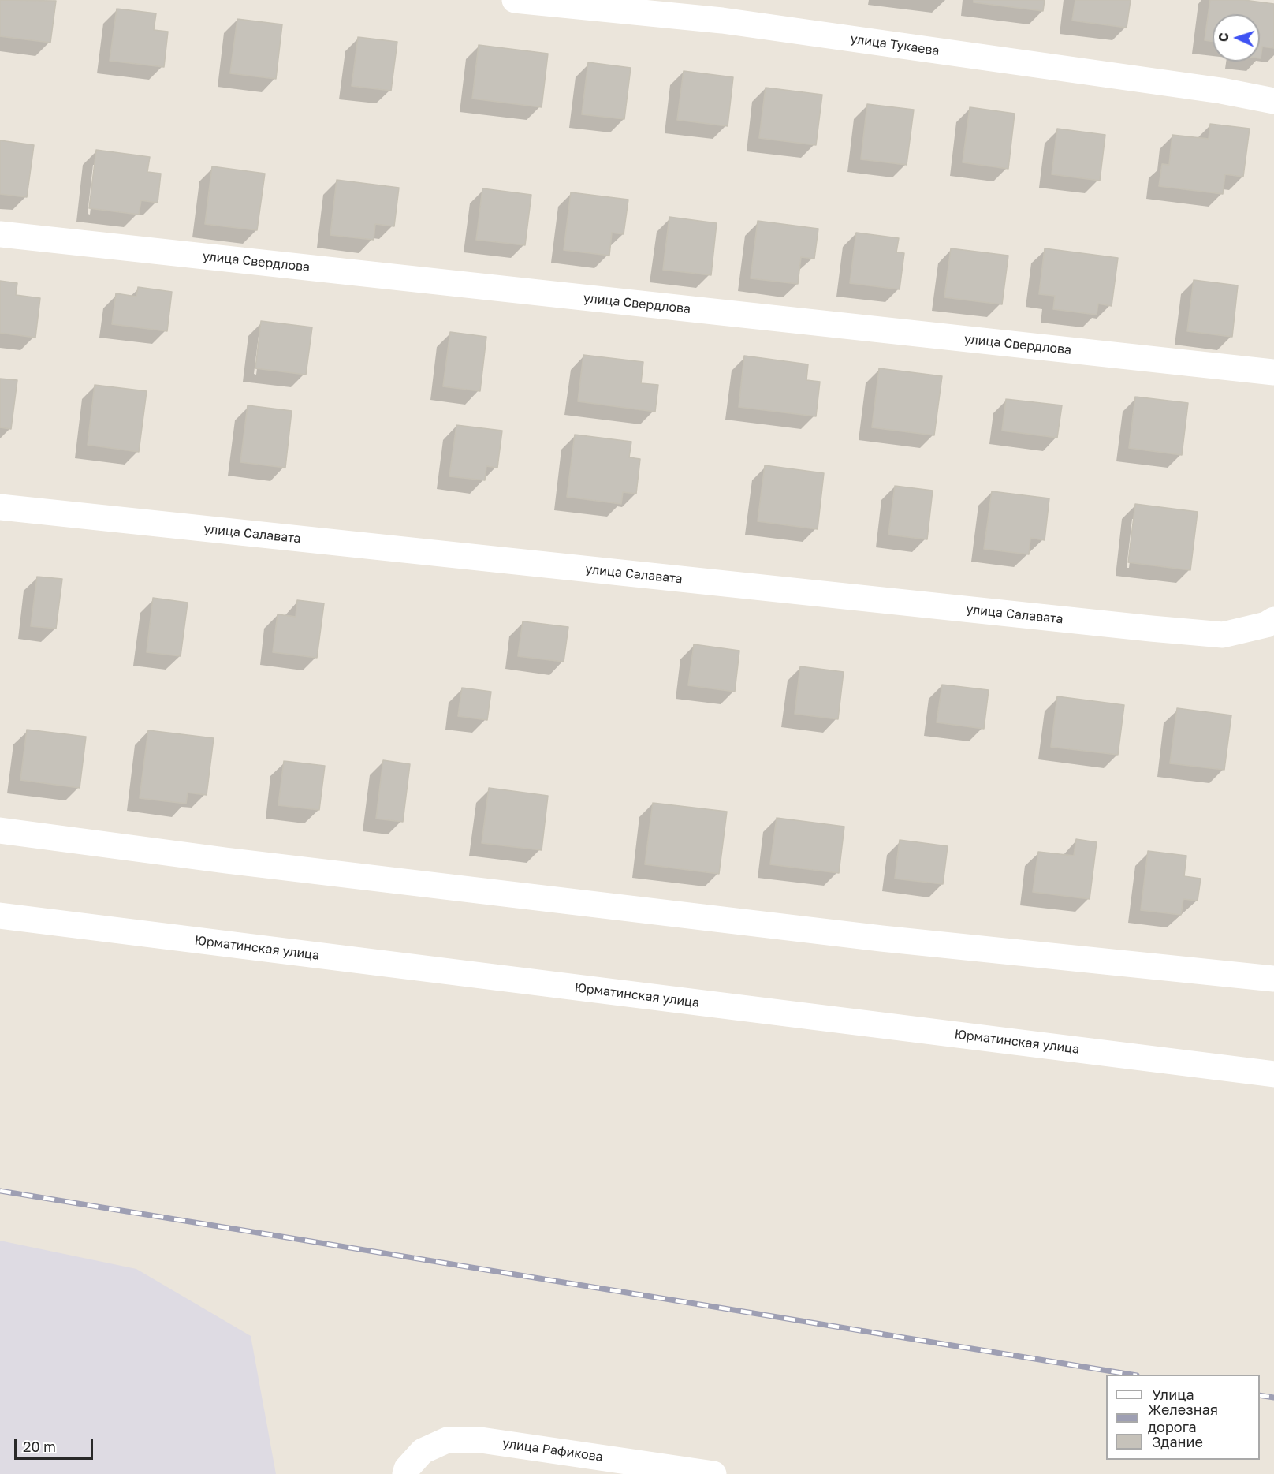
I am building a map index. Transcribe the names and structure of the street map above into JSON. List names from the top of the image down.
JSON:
{
  "streets": {
    "street": [
      "улица Тукаева",
      "улица Свердлова",
      "улица Салавата",
      "Юрматинская улица",
      "улица Рафикова"
    ]
  },
  "legend": ["Улица", "Железная дорога", "Здание"],
  "scale_bar": "20 m",
  "north": "left"
}
